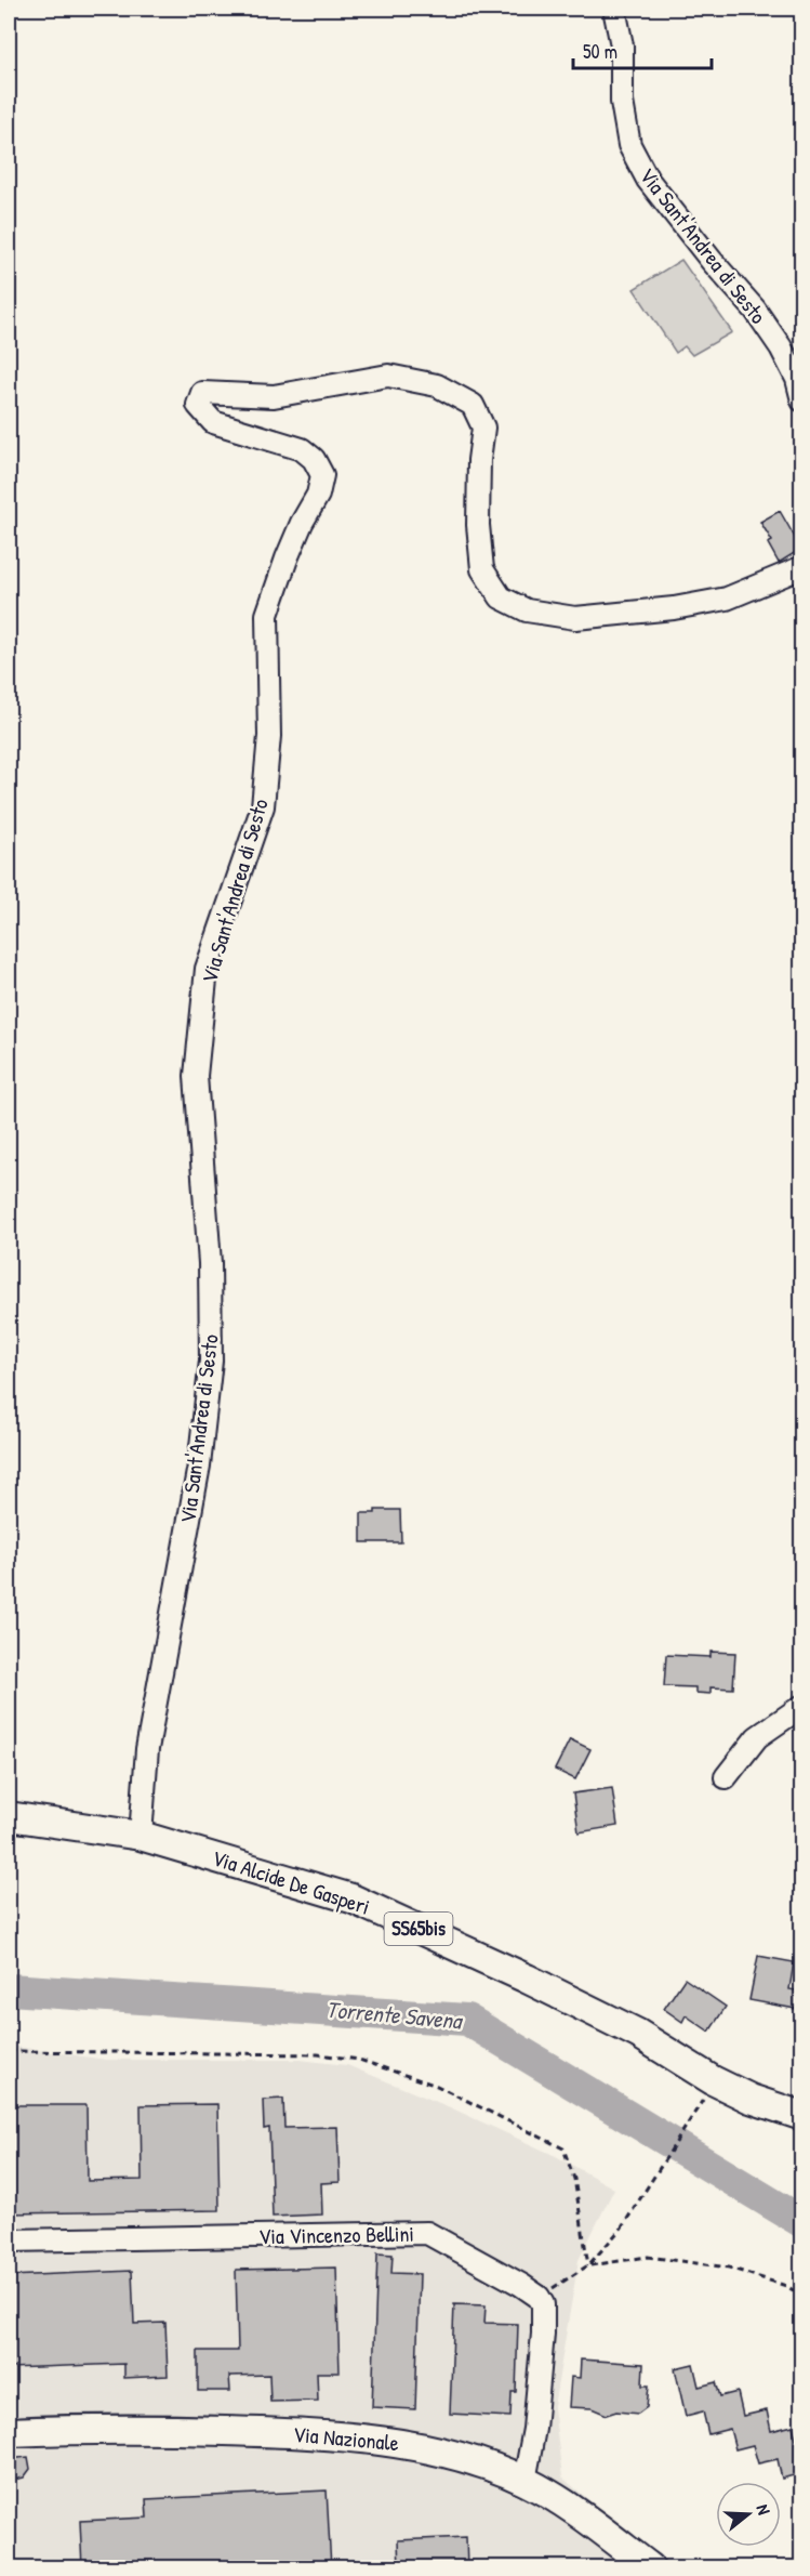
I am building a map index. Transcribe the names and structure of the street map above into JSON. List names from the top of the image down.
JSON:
{
  "streets": {
    "main road": ["Via Alcide De Gasperi", "SS65bis", "Via Nazionale"],
    "street": ["Via Sant'Andrea di Sesto", "Via Vincenzo Bellini"]
  },
  "crossings": [
    ["Via Sant'Andrea di Sesto", "Via Alcide De Gasperi"]
  ],
  "water": ["Torrente Savena"],
  "scale_bar": "50 m",
  "north": "right"
}
